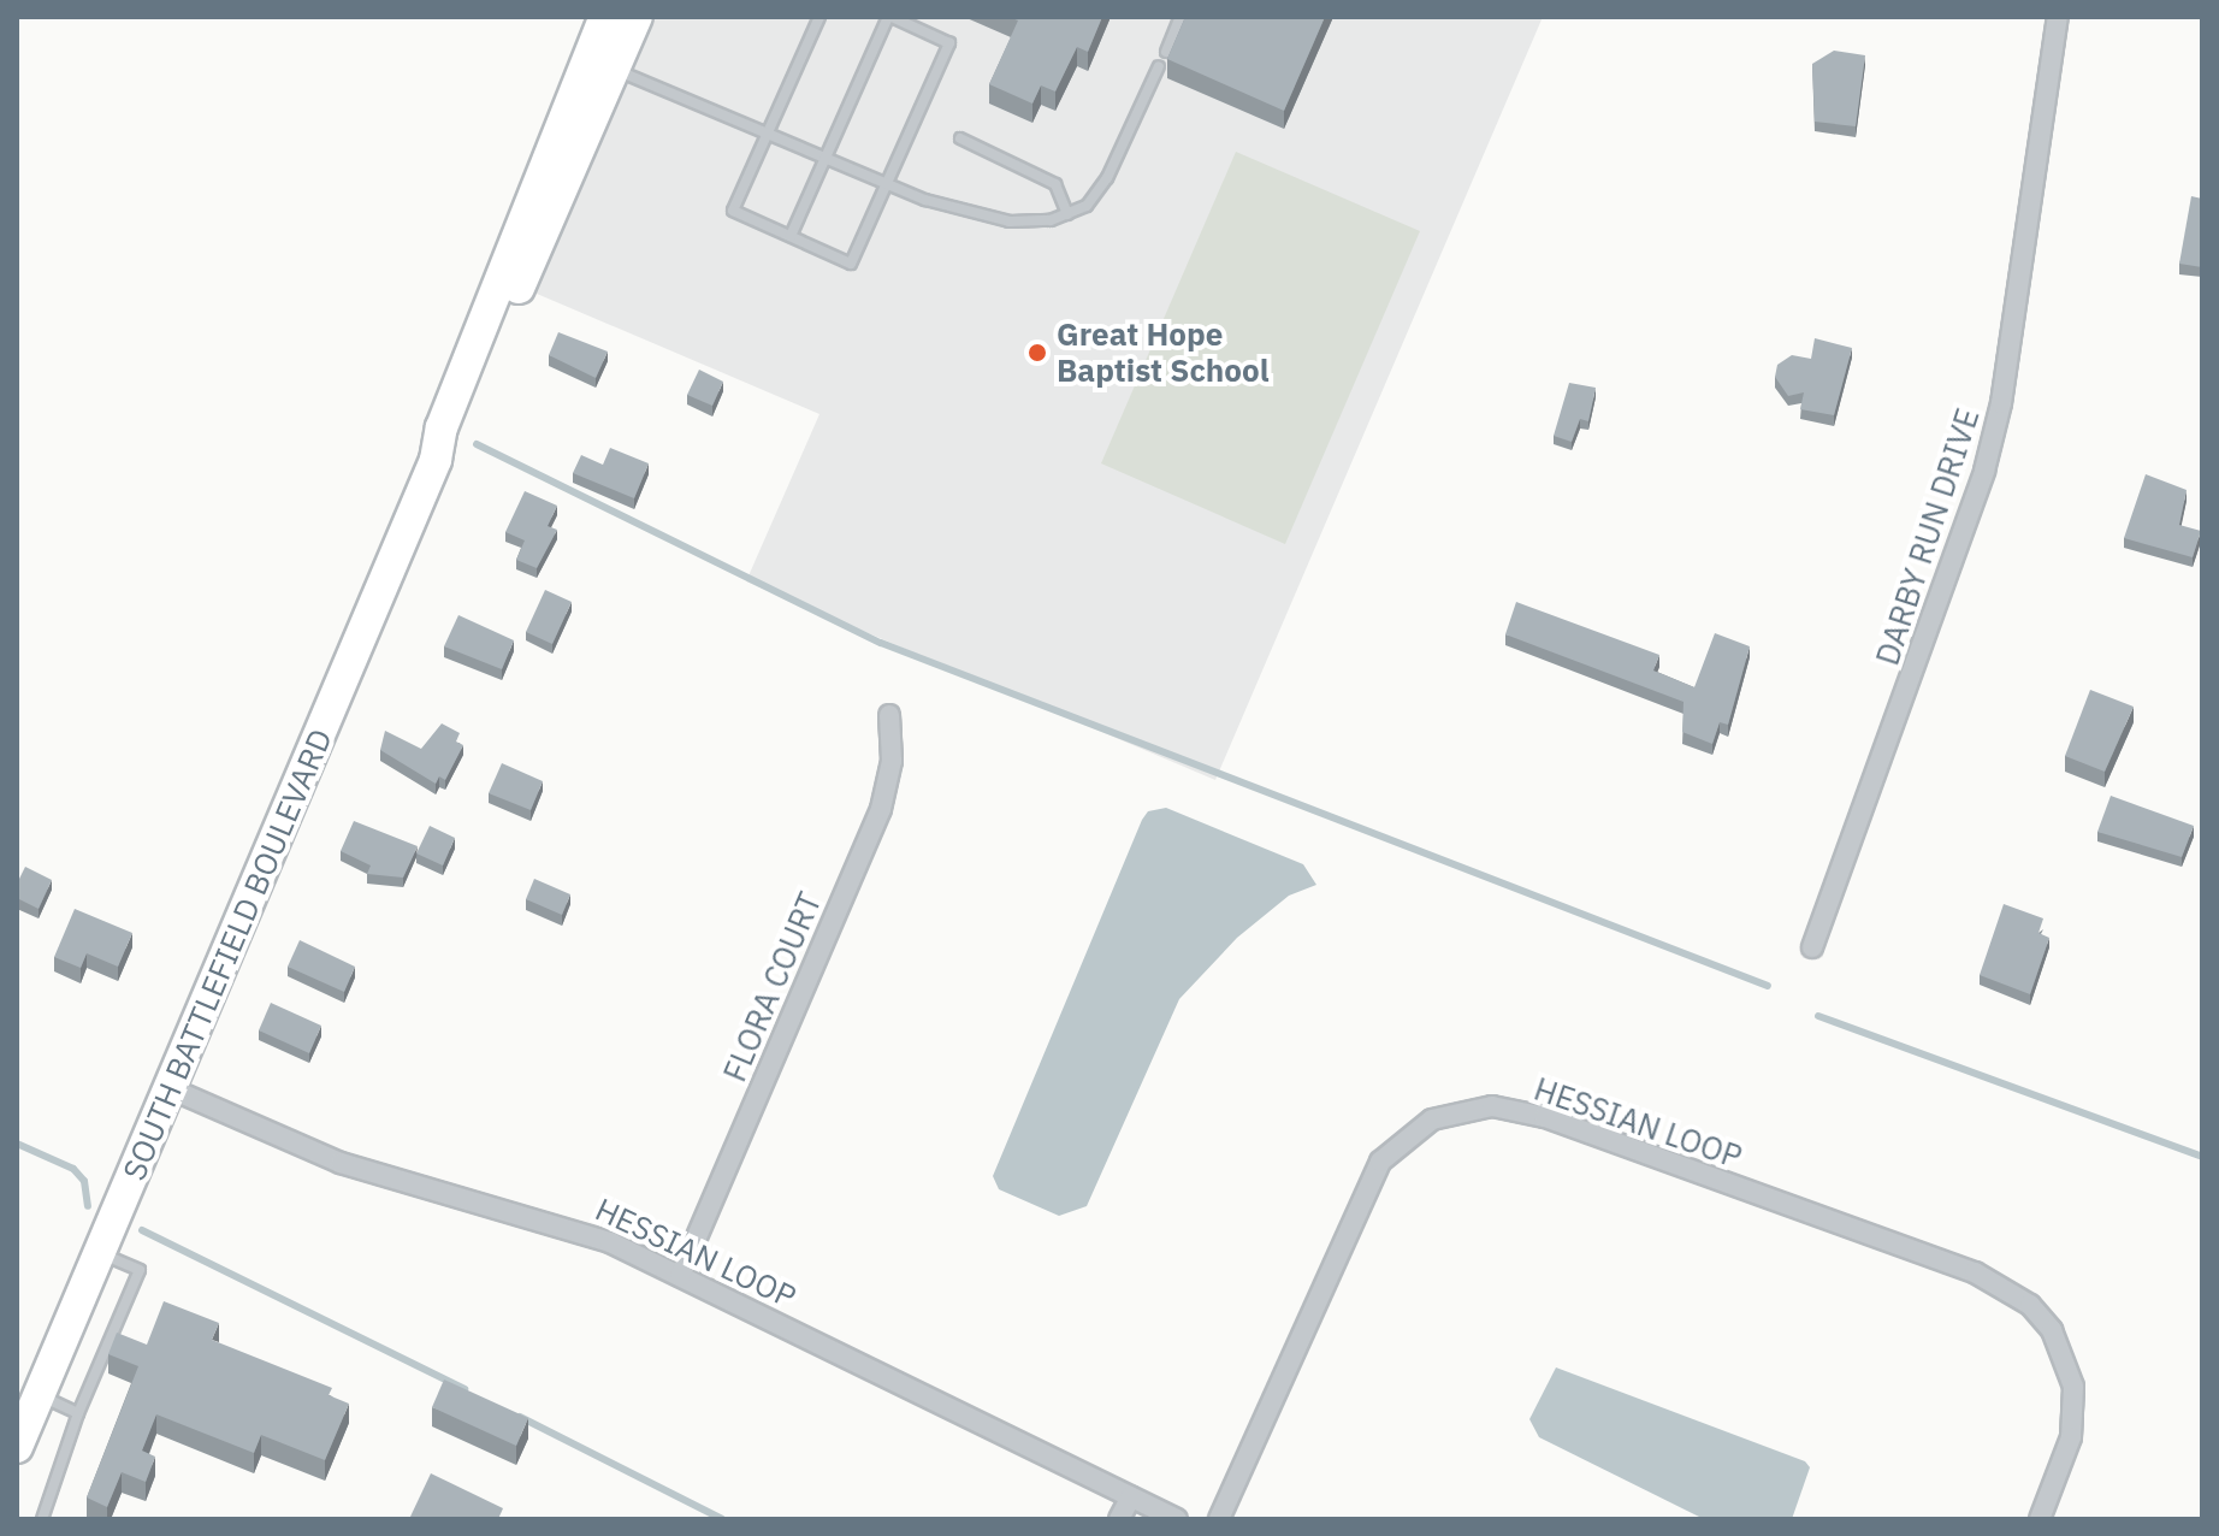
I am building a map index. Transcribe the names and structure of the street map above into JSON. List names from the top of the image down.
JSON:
{
  "streets": {
    "main road": ["SOUTH BATTLEFIELD BOULEVARD"],
    "street": ["DARBY RUN DRIVE", "FLORA COURT", "HESSIAN LOOP"]
  },
  "crossings": [
    ["SOUTH BATTLEFIELD BOULEVARD", "HESSIAN LOOP"],
    ["FLORA COURT", "HESSIAN LOOP"]
  ],
  "places": ["Great Hope Baptist School"]
}
